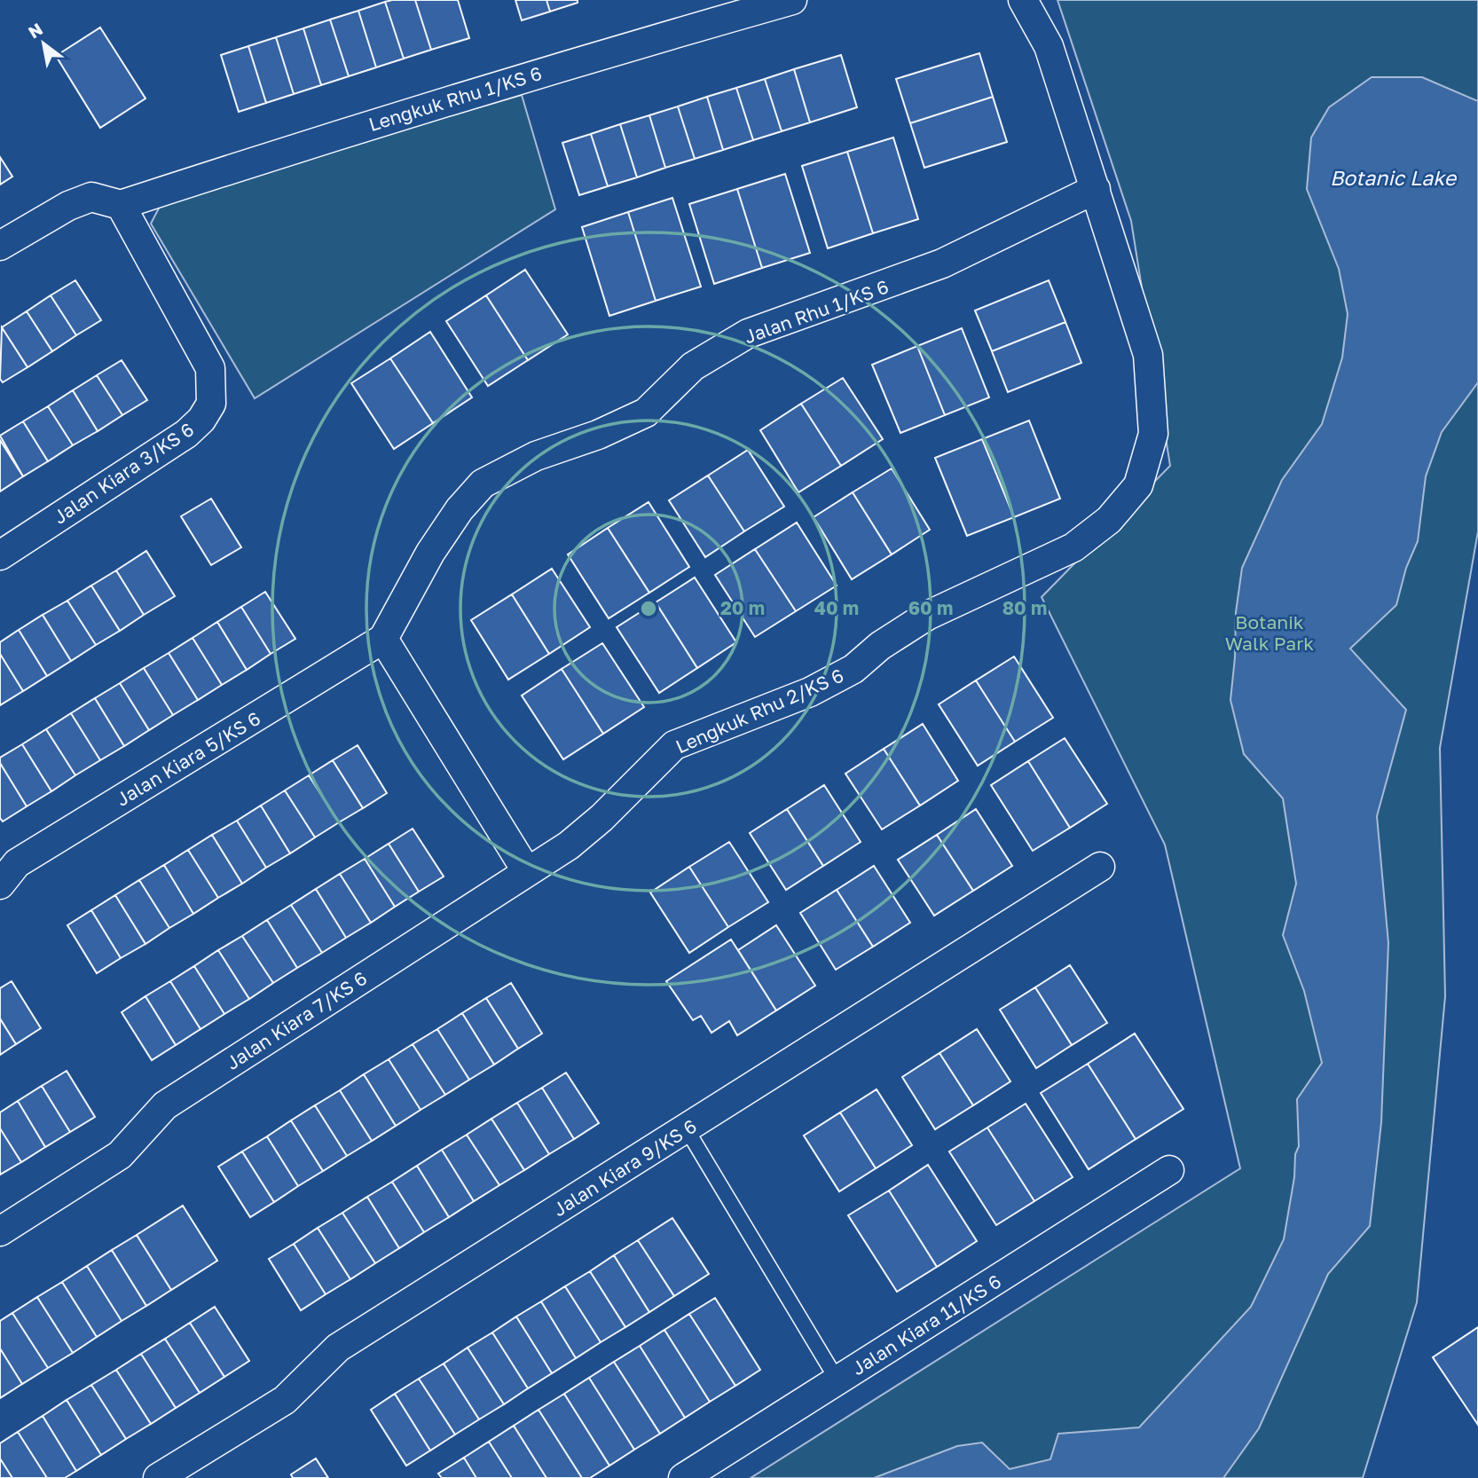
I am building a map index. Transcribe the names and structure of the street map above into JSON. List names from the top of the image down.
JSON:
{
  "streets": {
    "street": [
      "Lengkuk Rhu 1/KS 6",
      "Jalan Rhu 1/KS 6",
      "Jalan Kiara 3/KS 6",
      "Lengkuk Rhu 2/KS 6",
      "Jalan Kiara 5/KS 6",
      "Jalan Kiara 7/KS 6",
      "Jalan Kiara 9/KS 6",
      "Jalan Kiara 11/KS 6"
    ]
  },
  "crossings": [
    ["Lengkuk Rhu 1/KS 6", "Jalan Kiara 3/KS 6"],
    ["Jalan Rhu 1/KS 6", "Lengkuk Rhu 2/KS 6"],
    ["Jalan Rhu 1/KS 6", "Jalan Kiara 5/KS 6"],
    ["Lengkuk Rhu 2/KS 6", "Jalan Kiara 7/KS 6"]
  ],
  "water": ["Botanic Lake"],
  "parks": ["Botanik Walk Park"],
  "north": "top left",
  "rings": [
    "20 m",
    "40 m",
    "60 m",
    "80 m"
  ]
}
